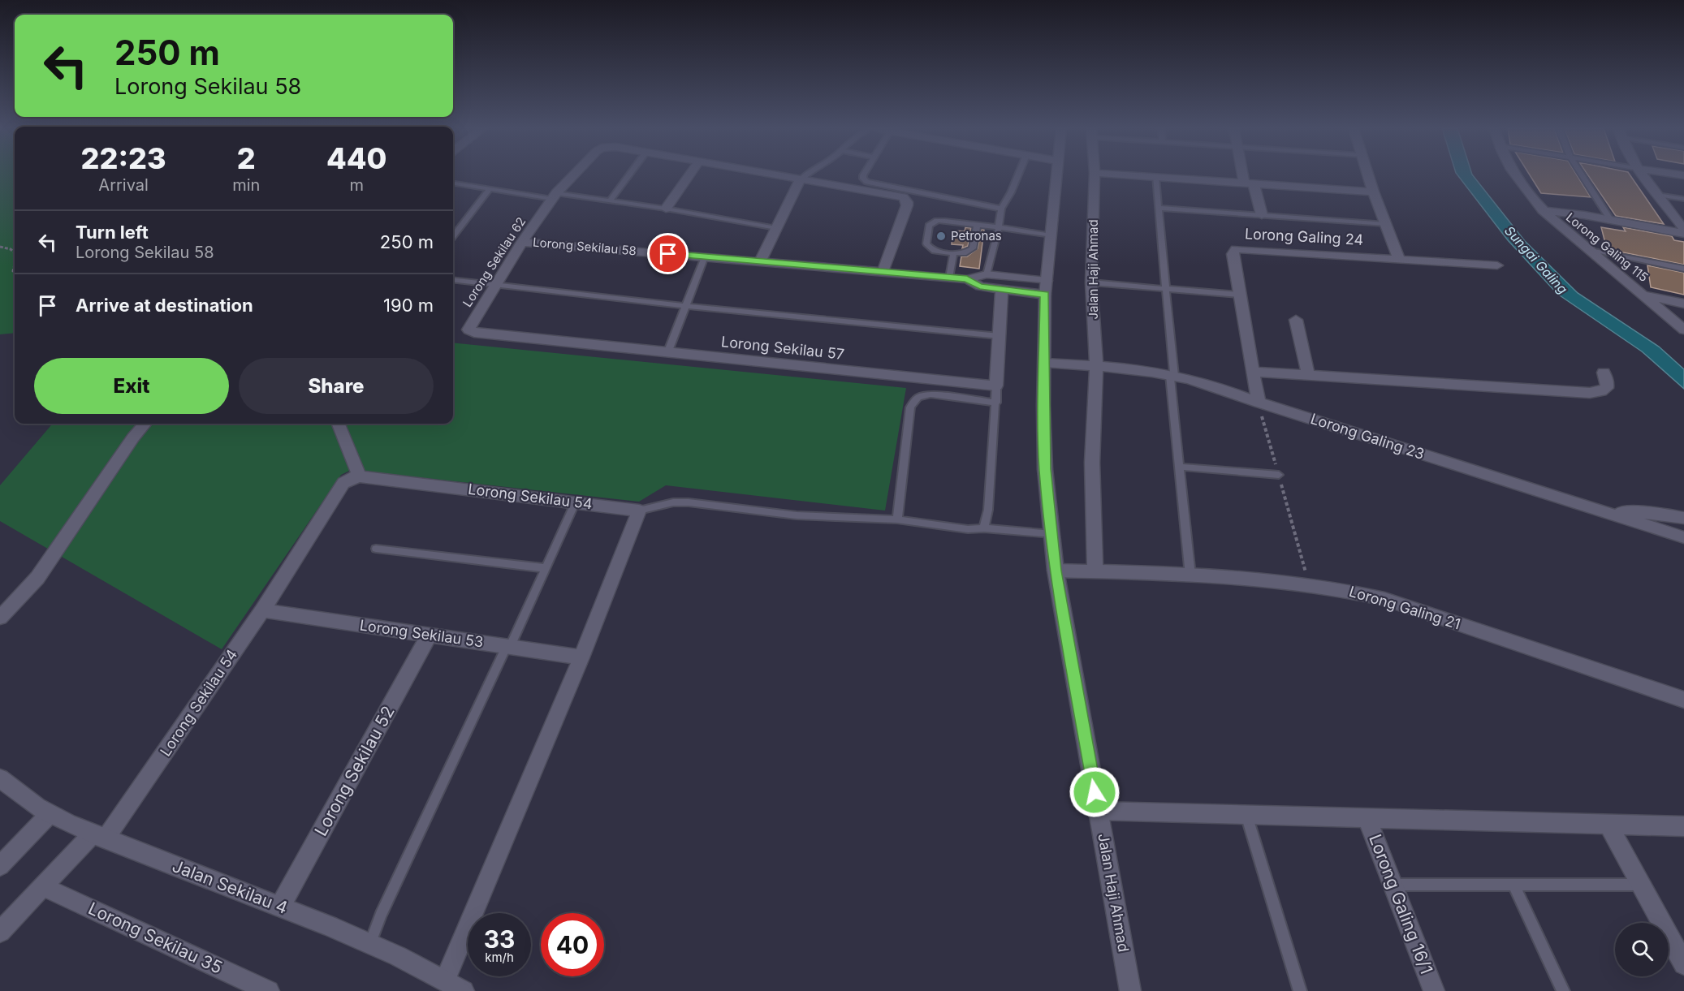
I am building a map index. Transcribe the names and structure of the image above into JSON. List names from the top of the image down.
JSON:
{
  "streets": {
    "street": [
      "Lorong Galing 24",
      "Lorong Sekilau 58",
      "Lorong Galing 115",
      "Lorong Sekilau 62",
      "Jalan Haji Ahmad",
      "Lorong Sekilau 57",
      "Lorong Galing 23",
      "Lorong Sekilau 54",
      "Lorong Galing 21",
      "Lorong Sekilau 53",
      "Lorong Sekilau 52",
      "Jalan Sekilau 4",
      "Lorong Galing 16/1",
      "Lorong Sekilau 35"
    ]
  },
  "crossings": [
    ["Lorong Galing 24", "Lorong Galing 23"],
    ["Lorong Sekilau 58", "Lorong Sekilau 62"],
    ["Lorong Sekilau 58", "Jalan Haji Ahmad"],
    ["Lorong Sekilau 62", "Lorong Sekilau 57"],
    ["Jalan Haji Ahmad", "Lorong Galing 23"],
    ["Jalan Haji Ahmad", "Lorong Galing 21"],
    ["Lorong Sekilau 54", "Lorong Sekilau 53"],
    ["Lorong Sekilau 54", "Jalan Sekilau 4"],
    ["Lorong Sekilau 54", "Lorong Sekilau 35"],
    ["Lorong Sekilau 53", "Lorong Sekilau 52"],
    ["Lorong Sekilau 52", "Jalan Sekilau 4"]
  ],
  "water": ["Sungai Galing"],
  "places": ["Petronas"],
  "page": {
    "turn": ["250 m", "Lorong Sekilau 58"],
    "eta": [
      "22:23",
      "Arrival",
      "2",
      "min",
      "440",
      "m"
    ],
    "list": [
      {
        "name": "Turn left",
        "note": "Lorong Sekilau 58",
        "value": "250 m"
      },
      {
        "name": "Arrive at destination",
        "value": "190 m"
      }
    ],
    "buttons": ["Exit", "Share"],
    "speed": "33 km/h",
    "limit": "40"
  }
}
